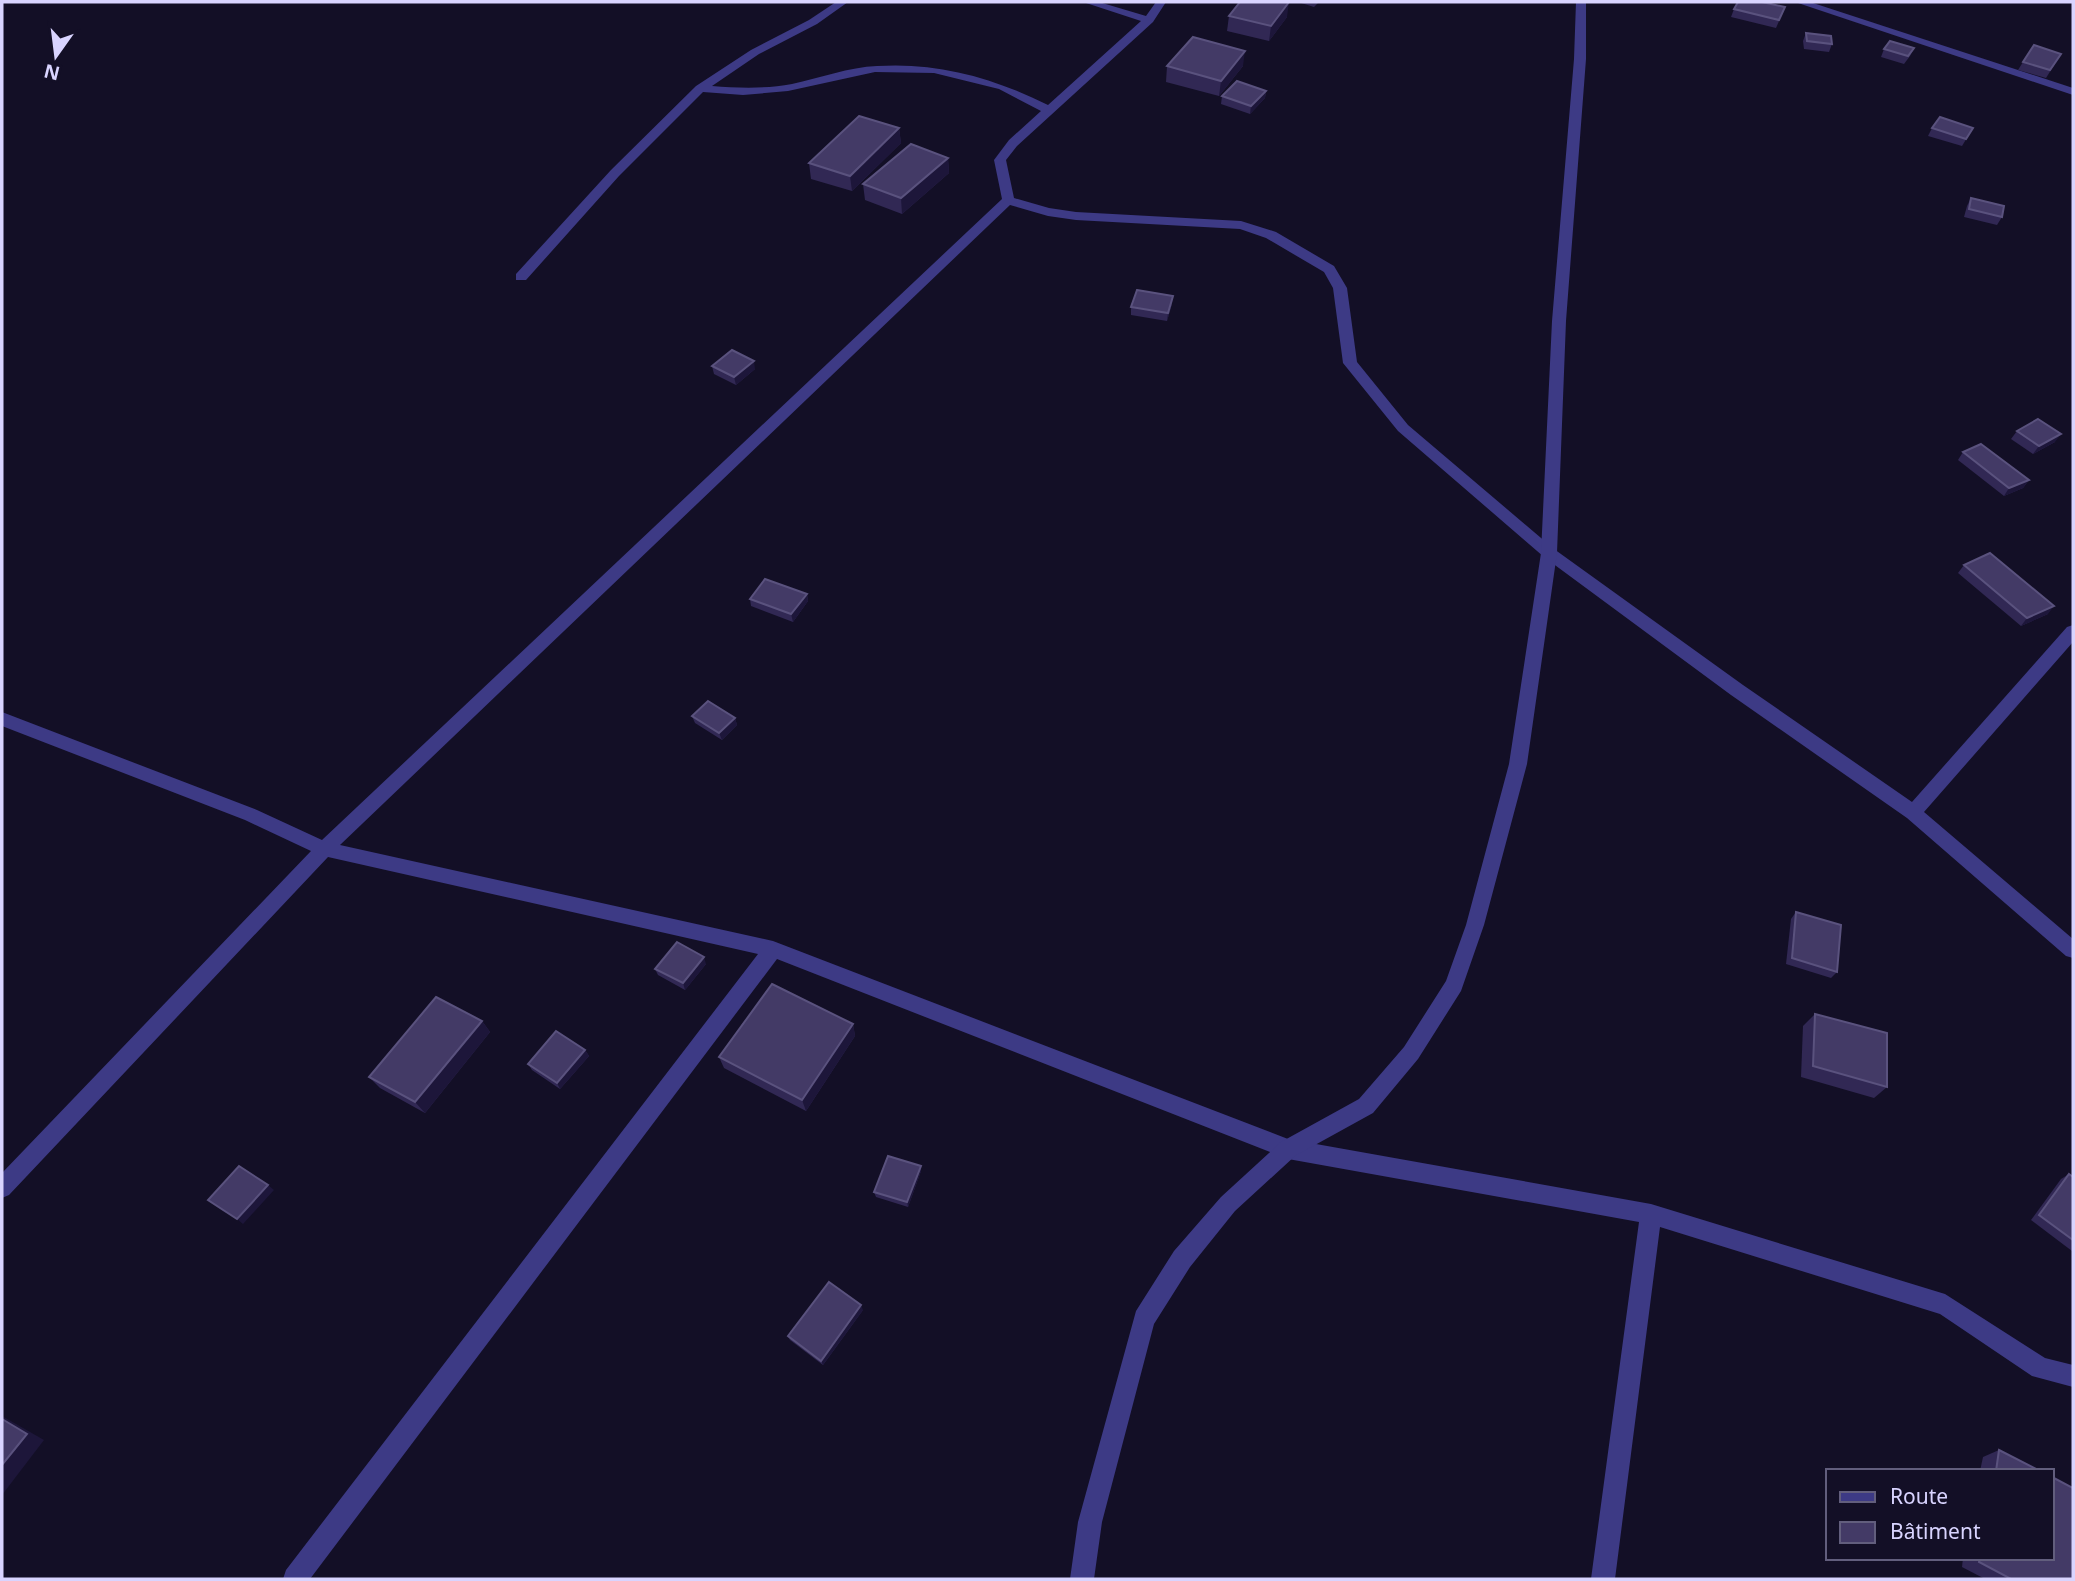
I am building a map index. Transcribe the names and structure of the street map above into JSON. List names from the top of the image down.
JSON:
{
  "legend": ["Route", "Bâtiment"],
  "north": "bottom"
}
